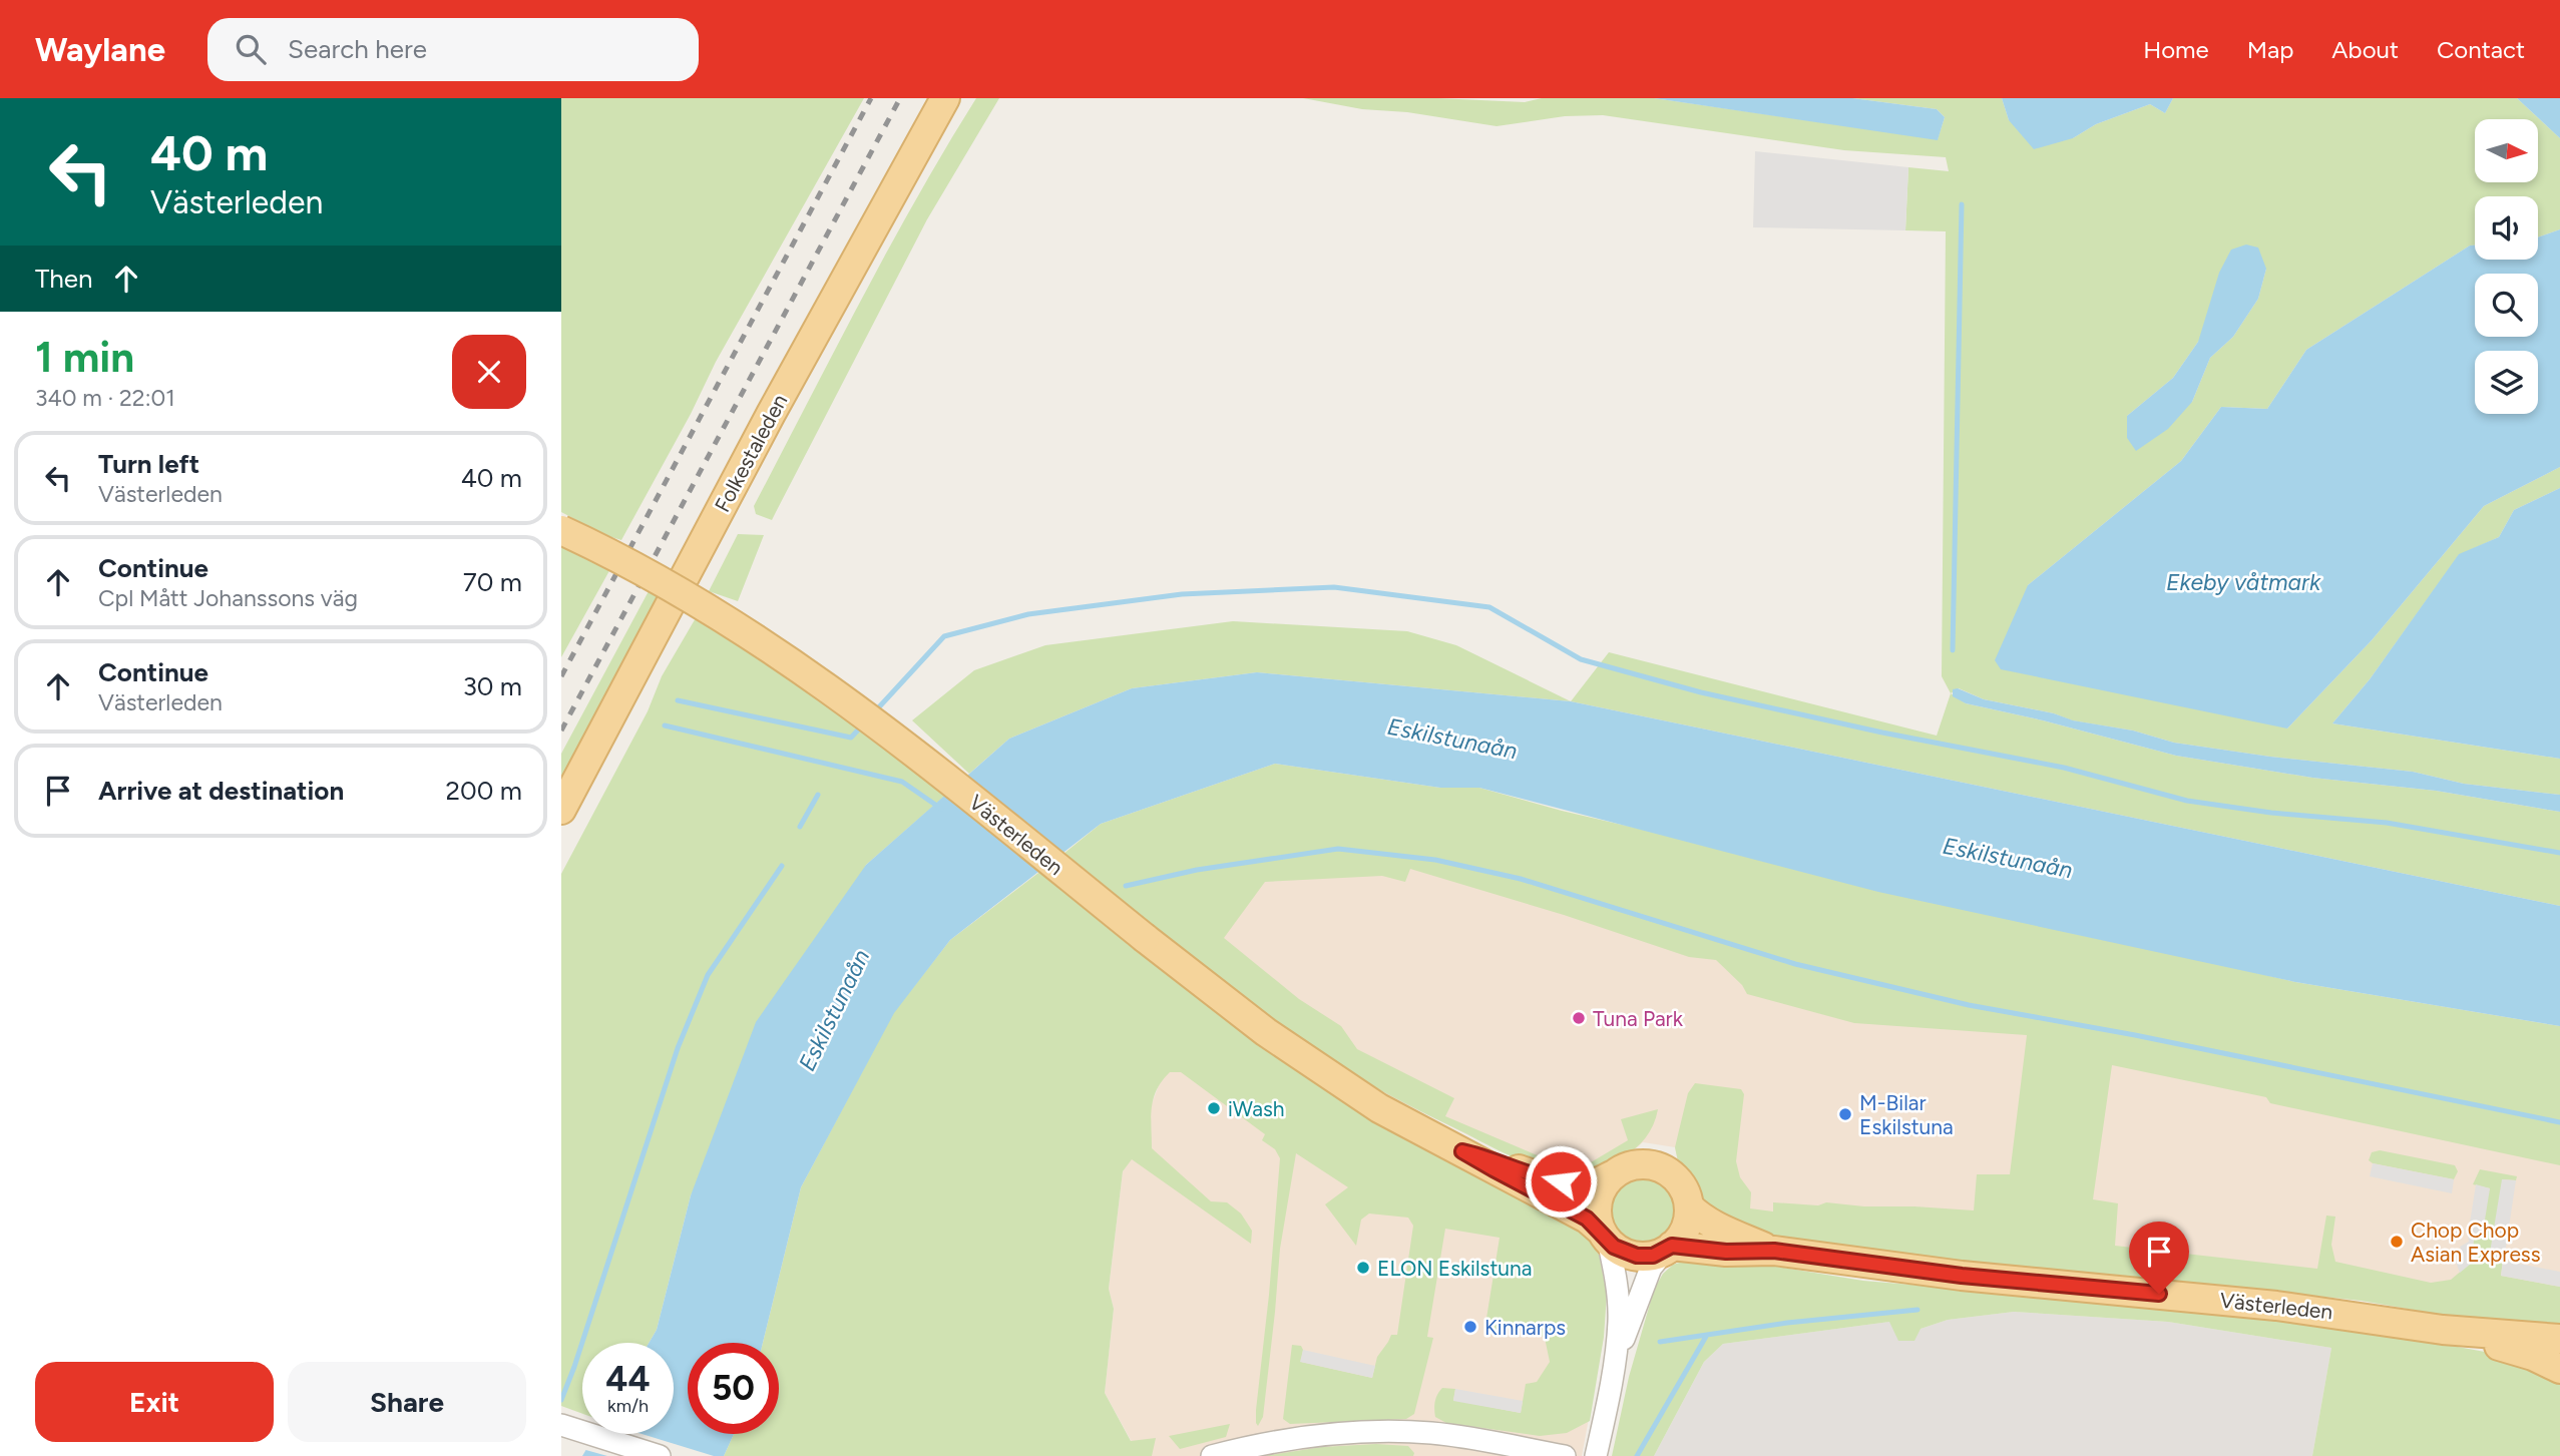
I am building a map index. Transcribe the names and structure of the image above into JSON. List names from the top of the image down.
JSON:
{
  "streets": {
    "main road": ["Folkestaleden", "Västerleden"]
  },
  "water": ["Ekeby våtmark", "Eskilstunaån"],
  "places": [
    "Tuna Park",
    "iWash",
    "M-Bilar Eskilstuna",
    "Chop Chop Asian Express",
    "ELON Eskilstuna",
    "Kinnarps"
  ],
  "north": "right",
  "page": {
    "header": "Waylane",
    "search": "Search here",
    "nav": [
      "Home",
      "Map",
      "About",
      "Contact"
    ],
    "turn": ["40 m", "Västerleden"],
    "then": "Then",
    "heading": ["1 min", "340 m · 22:01"],
    "list": [
      {
        "name": "Turn left",
        "note": "Västerleden",
        "value": "40 m"
      },
      {
        "name": "Continue",
        "note": "Cpl Mått Johanssons väg",
        "value": "70 m"
      },
      {
        "name": "Continue",
        "note": "Västerleden",
        "value": "30 m"
      },
      {
        "name": "Arrive at destination",
        "value": "200 m"
      }
    ],
    "speed": "44 km/h",
    "limit": "50",
    "buttons": ["Exit", "Share"]
  }
}
